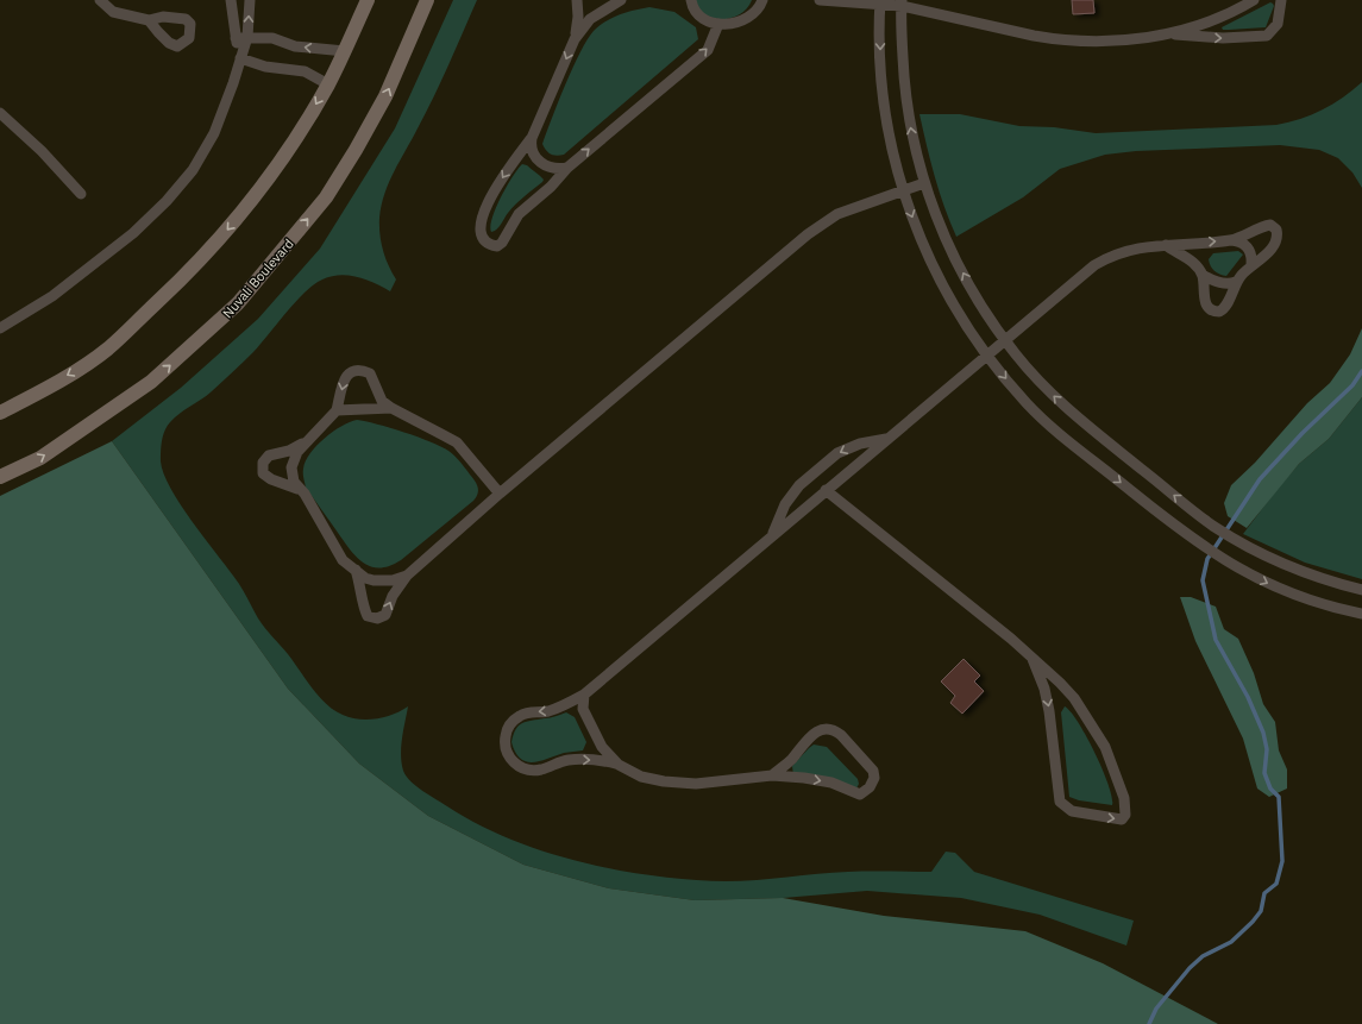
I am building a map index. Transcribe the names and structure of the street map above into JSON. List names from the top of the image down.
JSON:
{
  "streets": {
    "main road": ["Nuvali Boulevard"]
  }
}
